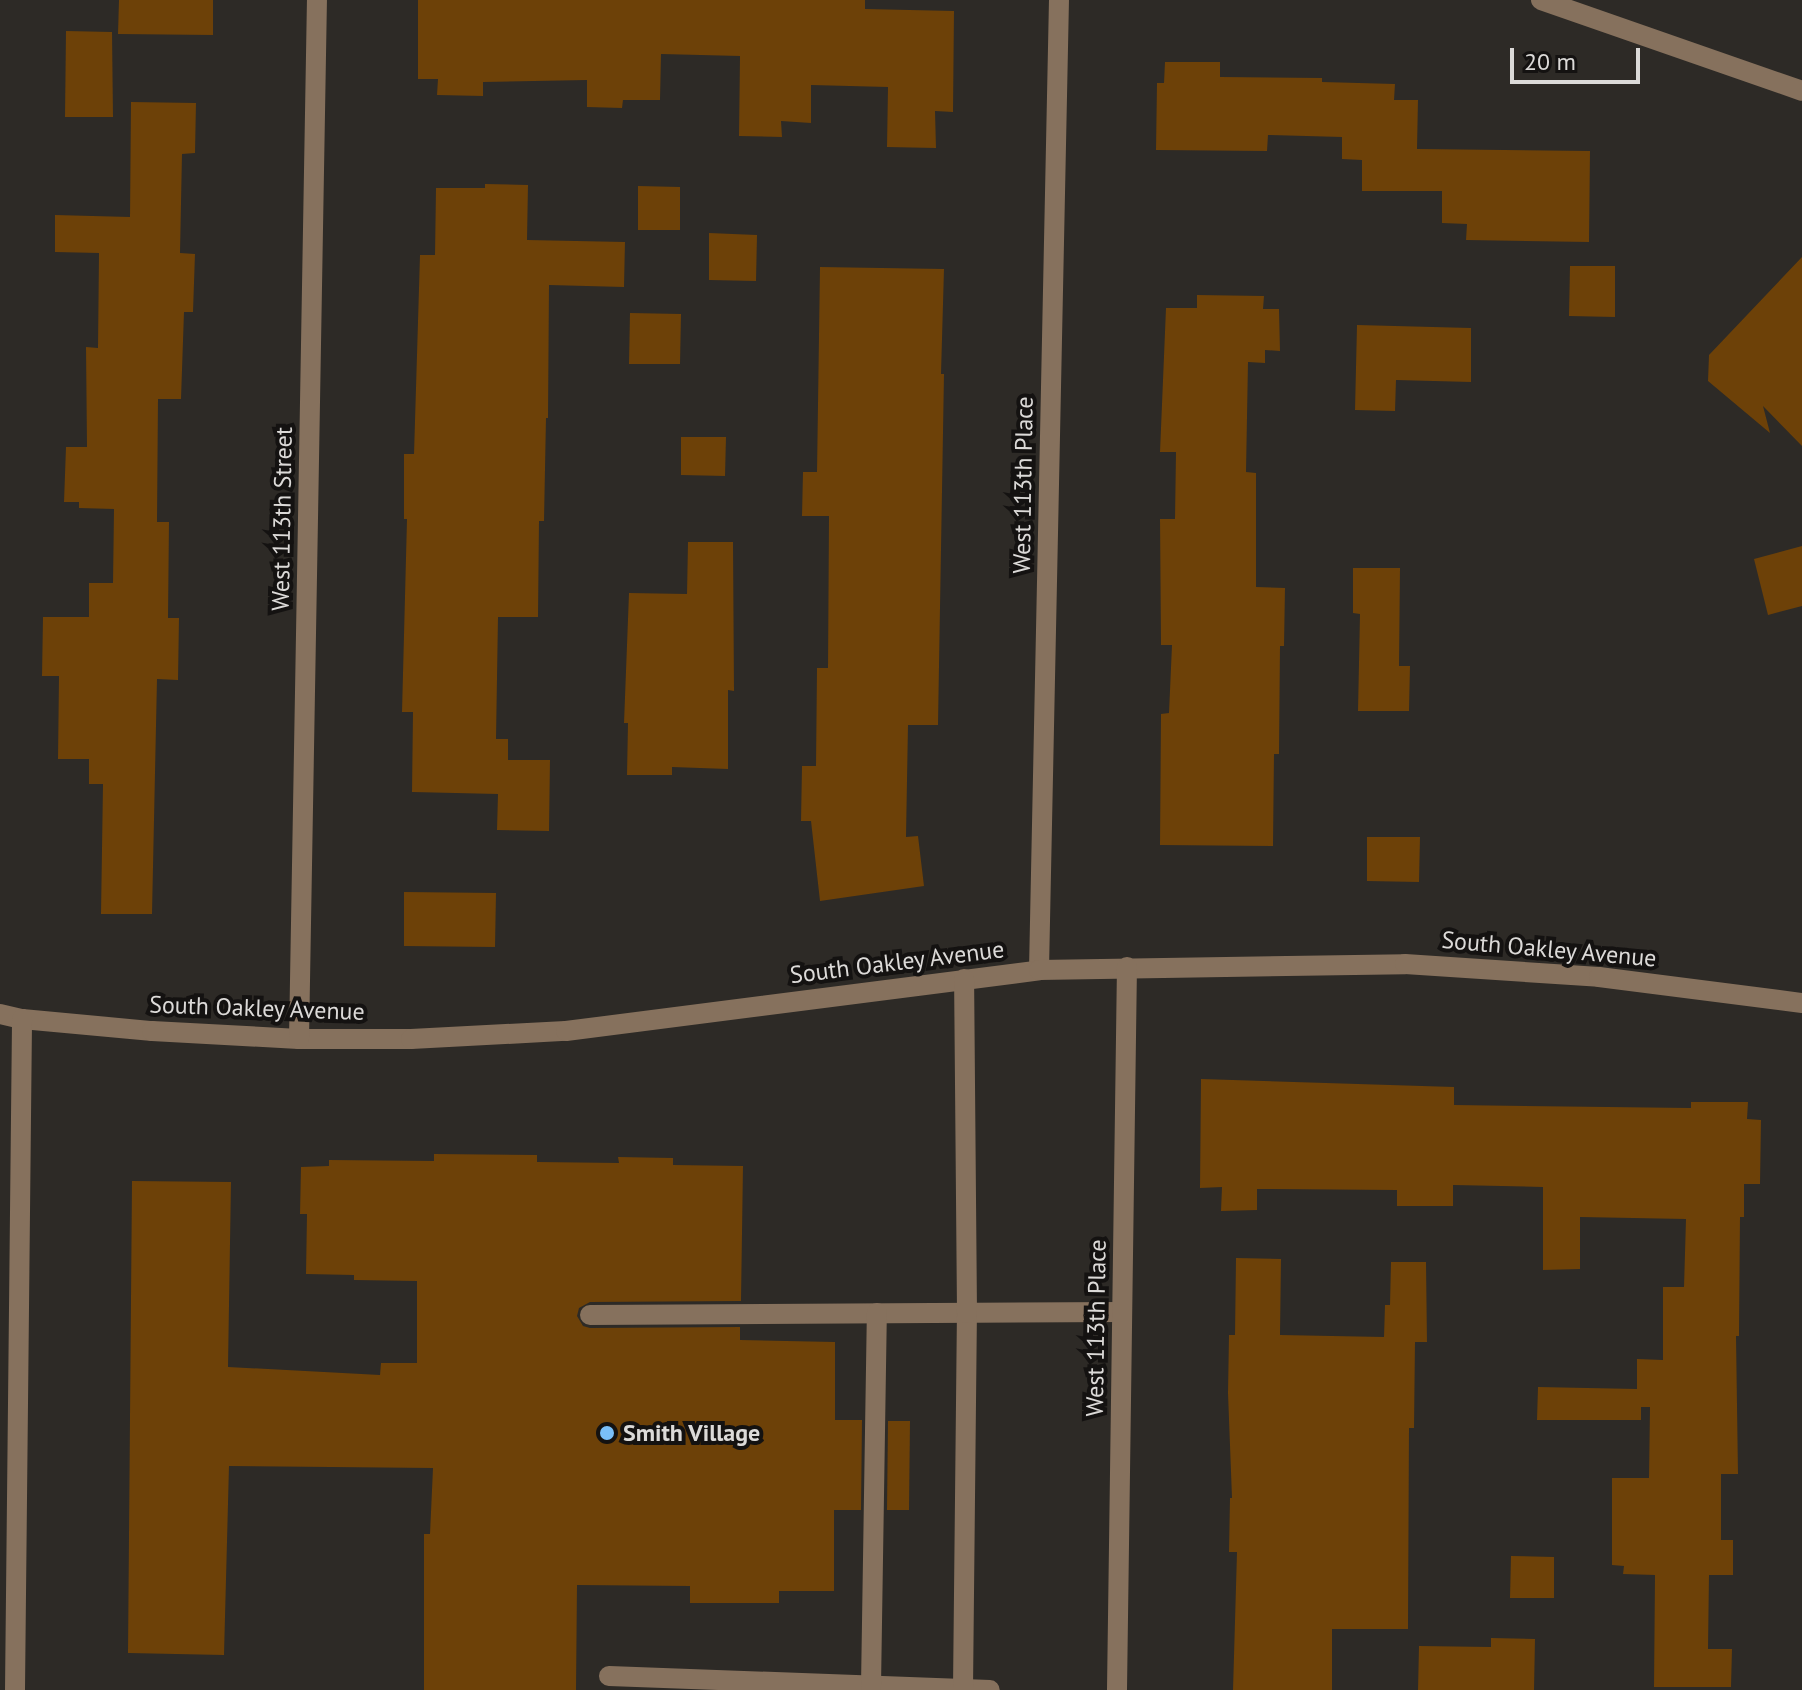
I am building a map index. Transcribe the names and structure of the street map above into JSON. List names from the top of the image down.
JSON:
{
  "streets": {
    "street": ["West 113th Place", "West 113th Street", "South Oakley Avenue"]
  },
  "crossings": [
    ["West 113th Place", "South Oakley Avenue"],
    ["West 113th Street", "South Oakley Avenue"]
  ],
  "places": ["Smith Village"],
  "scale_bar": "20 m"
}
